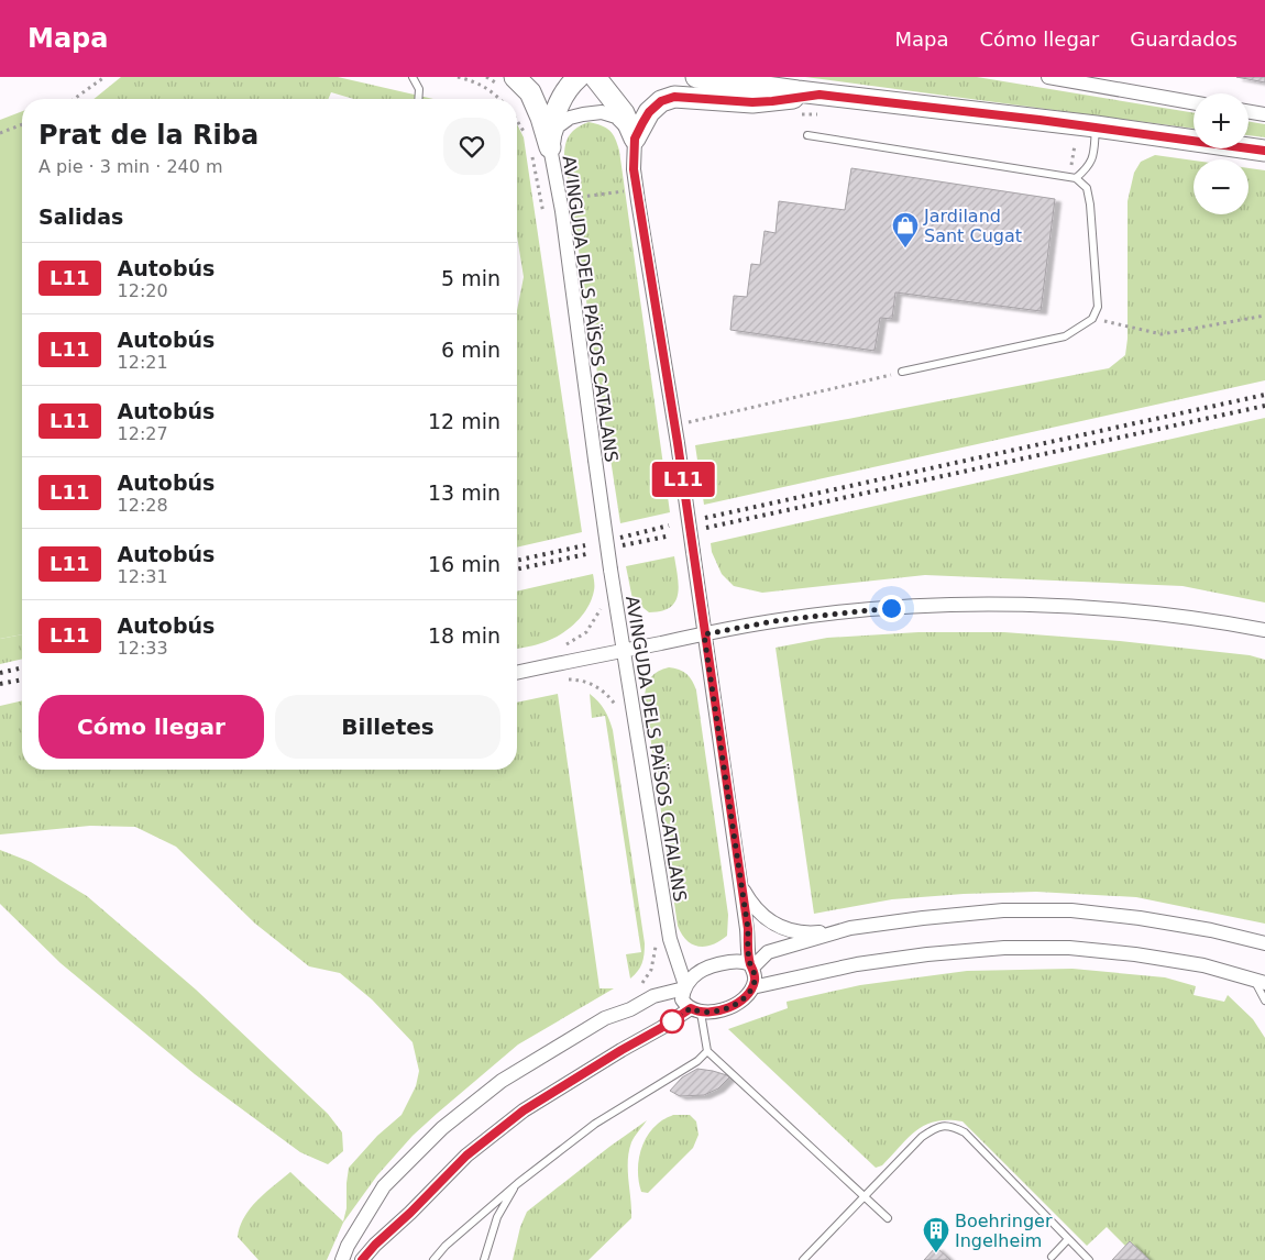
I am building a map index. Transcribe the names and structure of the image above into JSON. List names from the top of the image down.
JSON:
{
  "streets": {
    "street": ["AVINGUDA DELS PAÏSOS CATALANS"]
  },
  "places": {
    "shop": ["Jardiland Sant Cugat"],
    "building": ["Boehringer Ingelheim"]
  },
  "lines": ["bus line L11"],
  "page": {
    "header": "Mapa",
    "nav": ["Mapa", "Cómo llegar", "Guardados"],
    "on_map": "L11",
    "map_buttons": ["+", "−"],
    "heading": [
      ["Prat de la Riba", "A pie · 3 min · 240 m"],
      "Salidas"
    ],
    "list": [
      {
        "mark": "L11",
        "name": "Autobús",
        "note": "12:20",
        "value": "5 min"
      },
      {
        "mark": "L11",
        "name": "Autobús",
        "note": "12:21",
        "value": "6 min"
      },
      {
        "mark": "L11",
        "name": "Autobús",
        "note": "12:27",
        "value": "12 min"
      },
      {
        "mark": "L11",
        "name": "Autobús",
        "note": "12:28",
        "value": "13 min"
      },
      {
        "mark": "L11",
        "name": "Autobús",
        "note": "12:31",
        "value": "16 min"
      },
      {
        "mark": "L11",
        "name": "Autobús",
        "note": "12:33",
        "value": "18 min"
      }
    ],
    "buttons": ["Cómo llegar", "Billetes"]
  }
}
